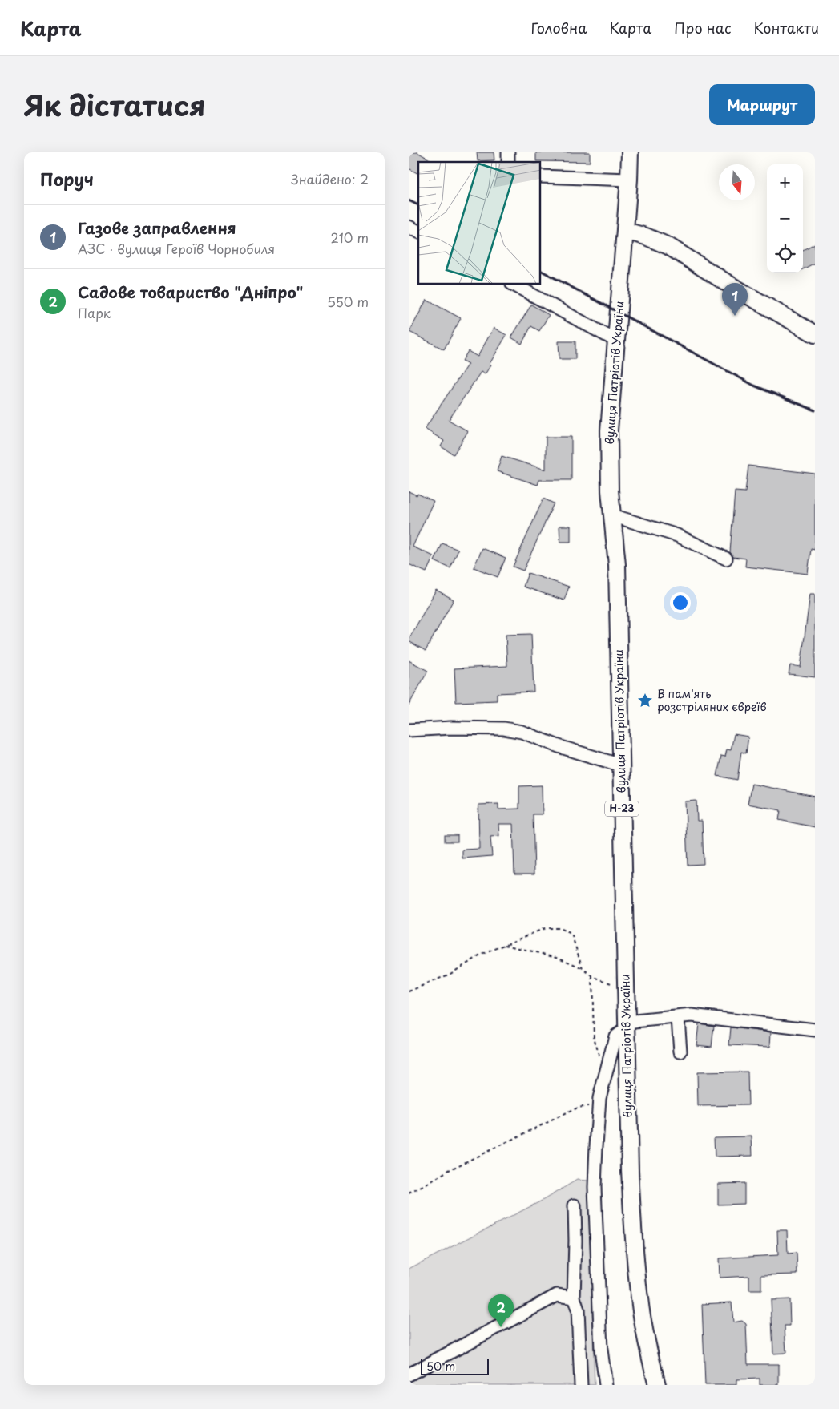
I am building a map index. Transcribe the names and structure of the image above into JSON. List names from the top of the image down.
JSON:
{
  "streets": {
    "main road": ["вулиця Патріотів України", "Н-23"]
  },
  "places": {
    "place": ["В пам'ять розстріляних євреїв"]
  },
  "scale_bar": "50 m",
  "north": "bottom",
  "page": {
    "header": "Карта",
    "nav": [
      "Головна",
      "Карта",
      "Про нас",
      "Контакти"
    ],
    "title": "Як дістатися",
    "buttons": "Маршрут",
    "heading": ["Поруч", "Знайдено: 2"],
    "map_buttons": ["+", "−"],
    "list": [
      {
        "mark": "1",
        "name": "Газове заправлення",
        "note": "АЗС · вулиця Героїв Чорнобиля",
        "value": "210 m"
      },
      {
        "mark": "2",
        "name": "Садове товариство \"Дніпро\"",
        "note": "Парк",
        "value": "550 m"
      }
    ],
    "pins": ["1", "2"],
    "scale": "50 m"
  }
}
